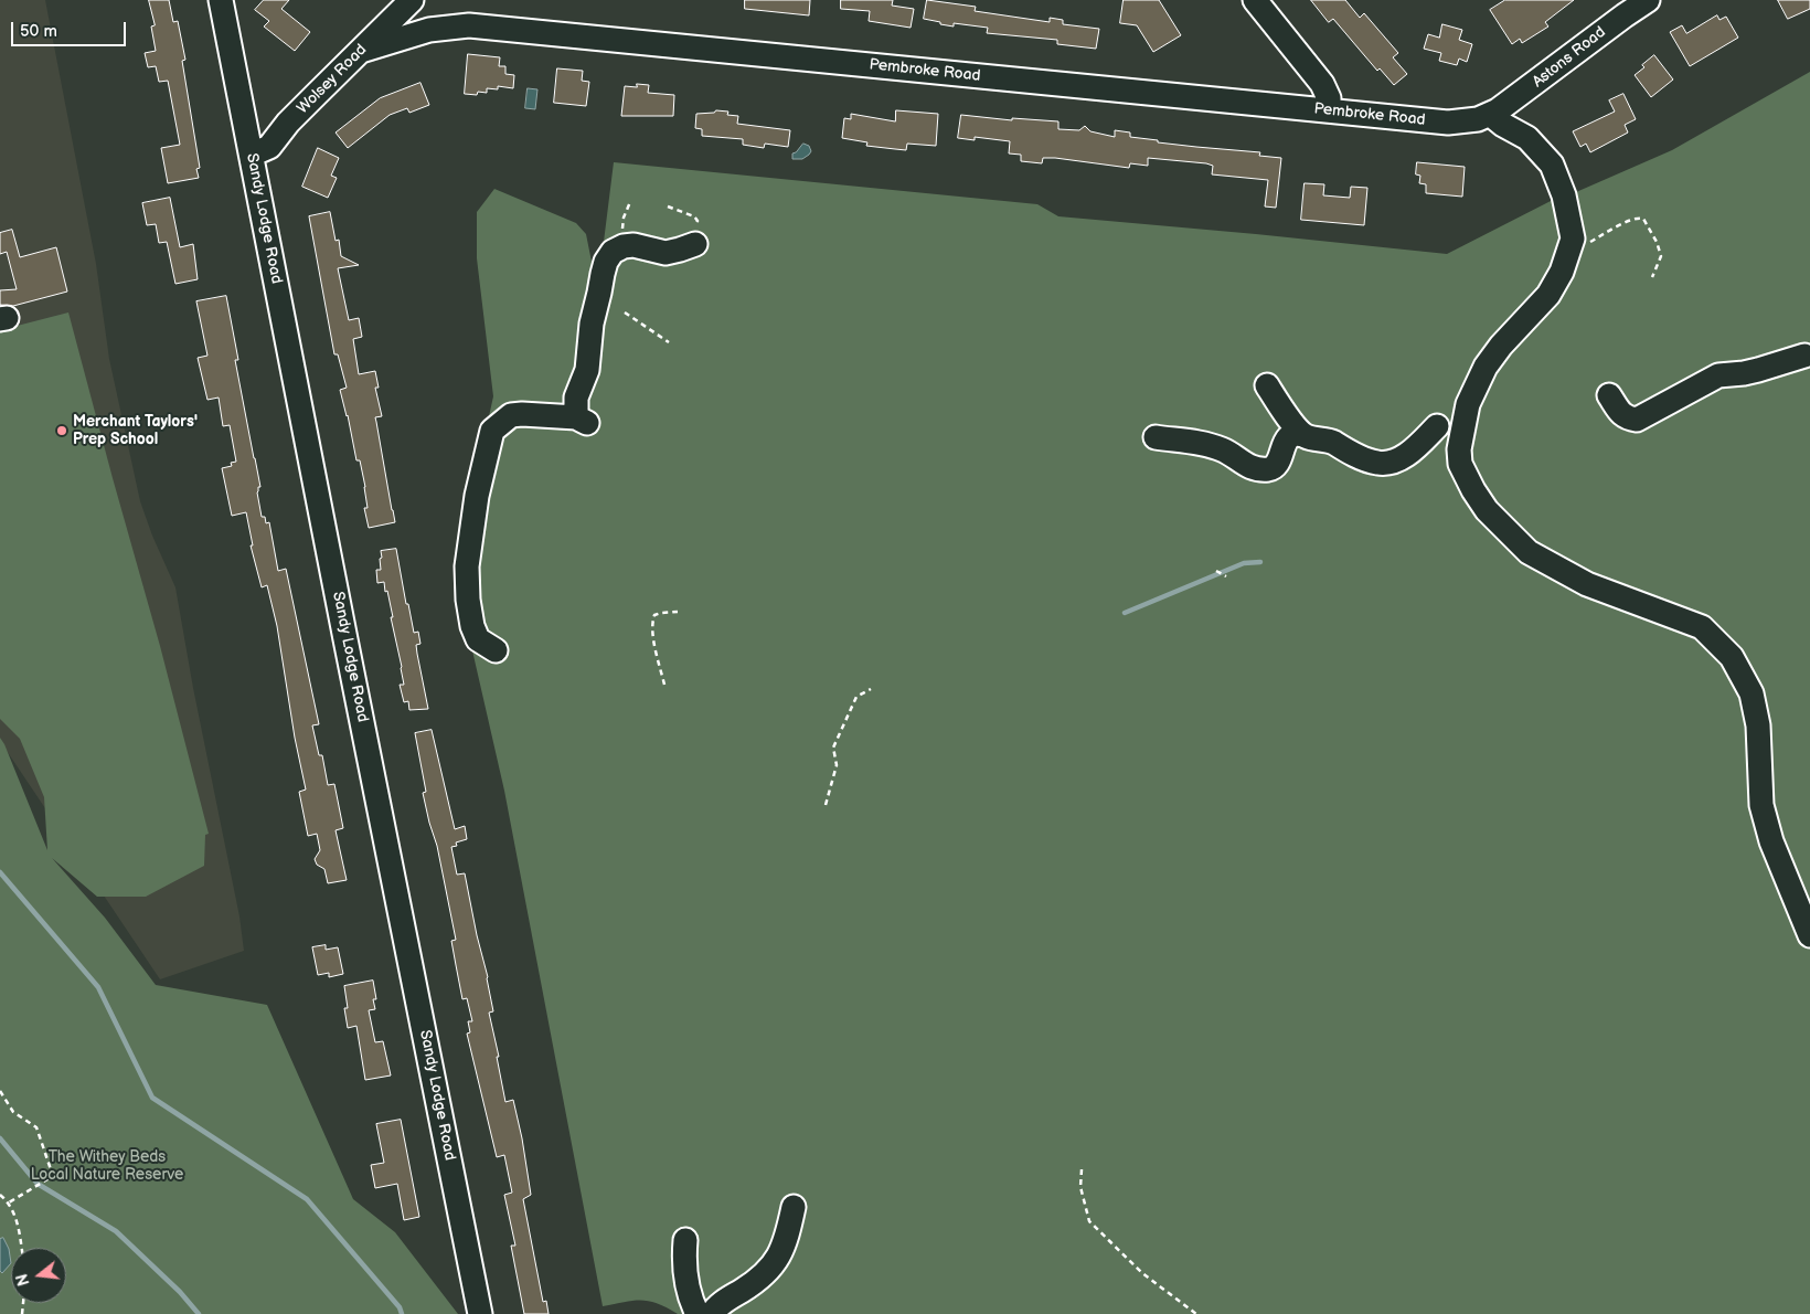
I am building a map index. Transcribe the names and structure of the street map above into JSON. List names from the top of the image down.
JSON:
{
  "streets": {
    "street": [
      "Astons Road",
      "Pembroke Road",
      "Wolsey Road",
      "Sandy Lodge Road"
    ]
  },
  "crossings": [
    ["Astons Road", "Pembroke Road"],
    ["Pembroke Road", "Wolsey Road"],
    ["Wolsey Road", "Sandy Lodge Road"]
  ],
  "parks": ["The Withey Beds Local Nature Reserve"],
  "places": ["Merchant Taylors' Prep School"],
  "scale_bar": "50 m",
  "north": "left"
}
